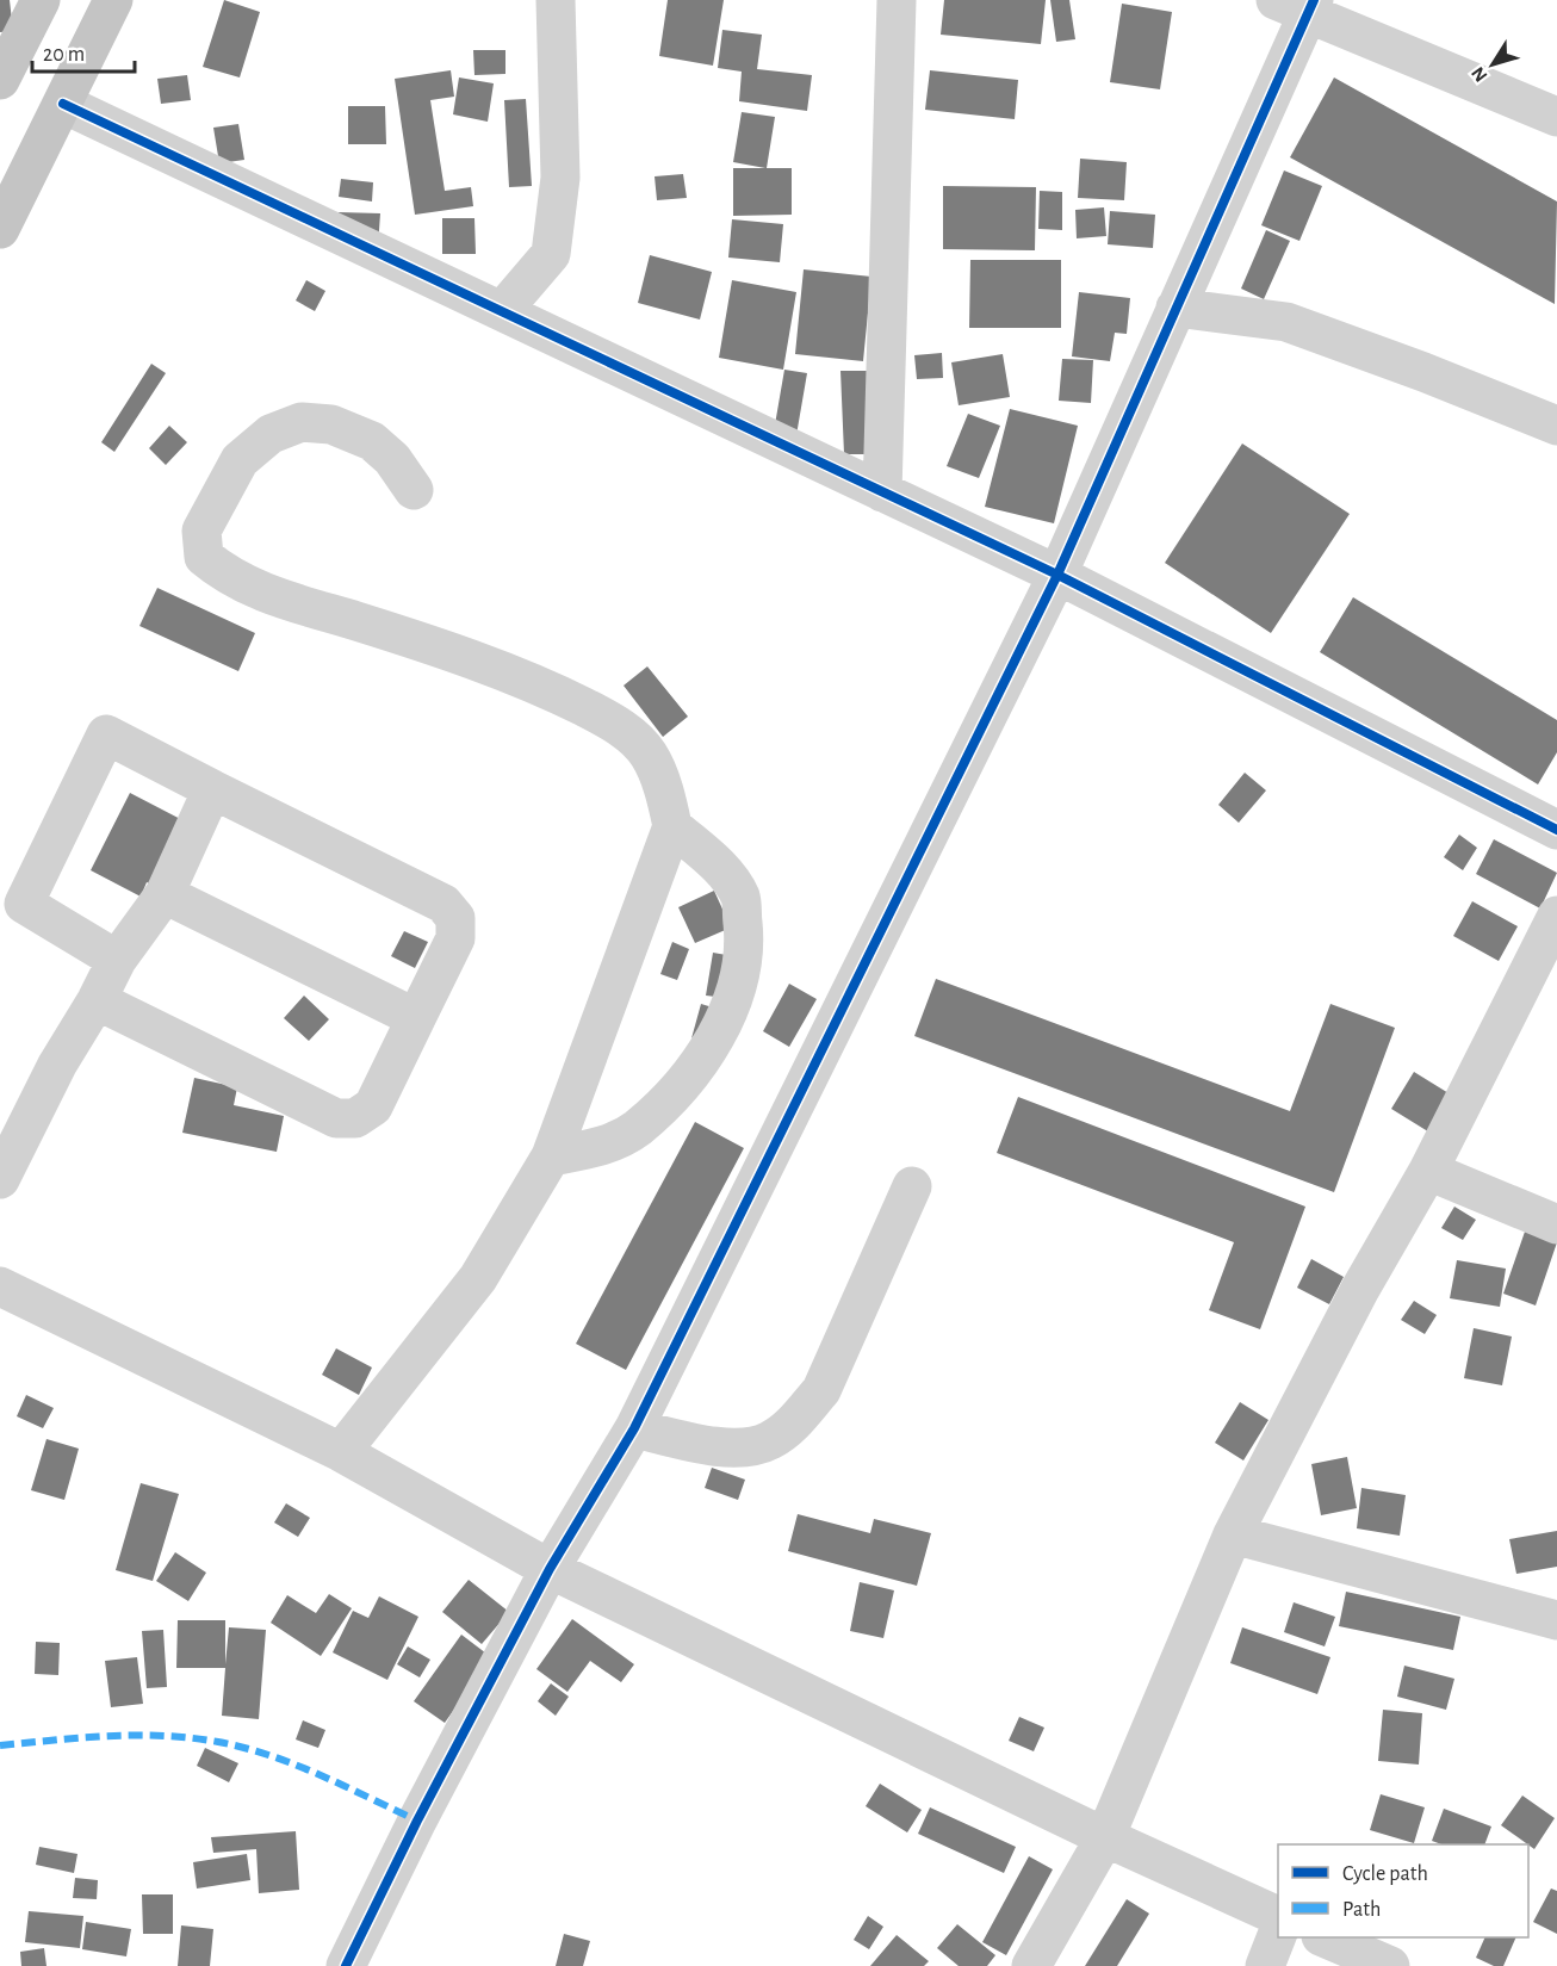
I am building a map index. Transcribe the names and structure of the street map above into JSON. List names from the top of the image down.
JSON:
{
  "legend": ["Cycle path", "Path"],
  "scale_bar": "20 m",
  "north": "bottom left"
}
